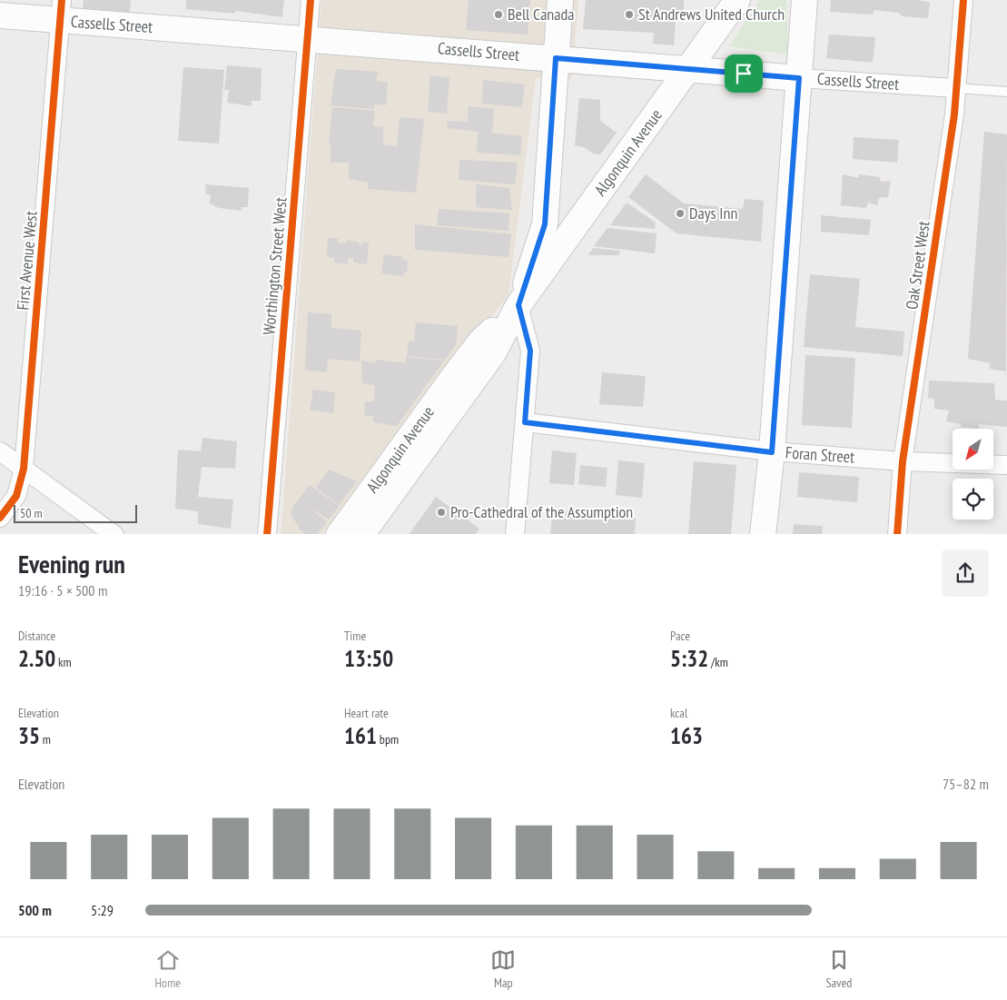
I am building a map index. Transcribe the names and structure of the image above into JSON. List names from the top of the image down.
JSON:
{
  "streets": {
    "main road": ["Cassells Street", "Algonquin Avenue"],
    "street": [
      "First Avenue West",
      "Oak Street West",
      "Worthington Street West",
      "Foran Street"
    ]
  },
  "crossings": [
    ["Cassells Street", "Algonquin Avenue"],
    ["Cassells Street", "First Avenue West"],
    ["Cassells Street", "Oak Street West"],
    ["Cassells Street", "Worthington Street West"],
    ["Oak Street West", "Foran Street"]
  ],
  "places": [
    "Bell Canada",
    "St Andrews United Church",
    "Days Inn",
    "Pro-Cathedral of the Assumption"
  ],
  "scale_bar": "50 m",
  "north": "bottom left",
  "page": {
    "scale": "50 m",
    "heading": ["Evening run", "19:16 · 5 × 500 m"],
    "stats": [
      ["Distance", "2.50 km"],
      ["Time", "13:50"],
      ["Pace", "5:32 /km"],
      ["Elevation", "35 m"],
      ["Heart rate", "161 bpm"],
      ["kcal", "163"]
    ],
    "chart": ["Elevation", "75–82 m"],
    "list": [
      {
        "name": "500 m",
        "note": "5:29"
      }
    ],
    "tabs": ["Home", "Map", "Saved"]
  }
}
